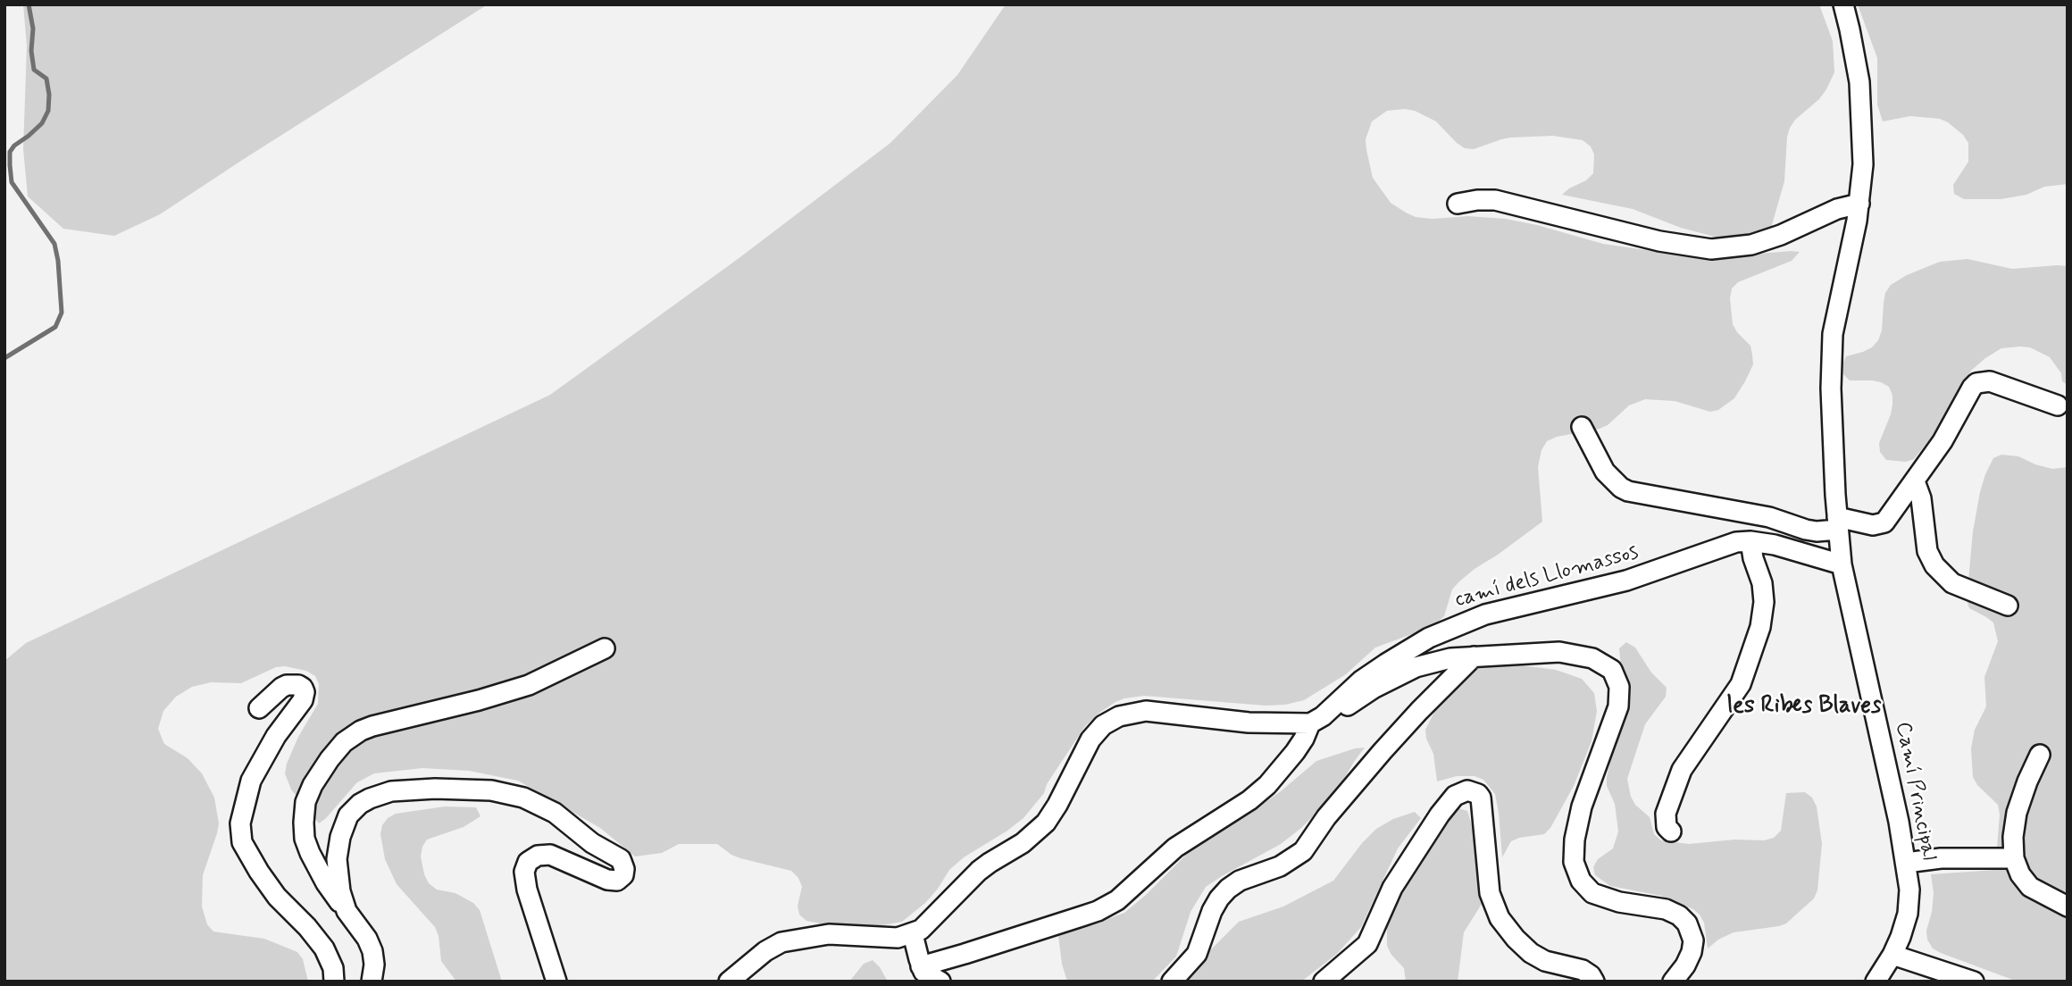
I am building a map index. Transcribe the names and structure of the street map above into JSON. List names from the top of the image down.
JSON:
{
  "streets": {
    "street": ["camí dels Llomassos", "Camí Principal"]
  },
  "crossings": [
    ["camí dels Llomassos", "Camí Principal"]
  ],
  "districts": ["les Ribes Blaves"]
}
